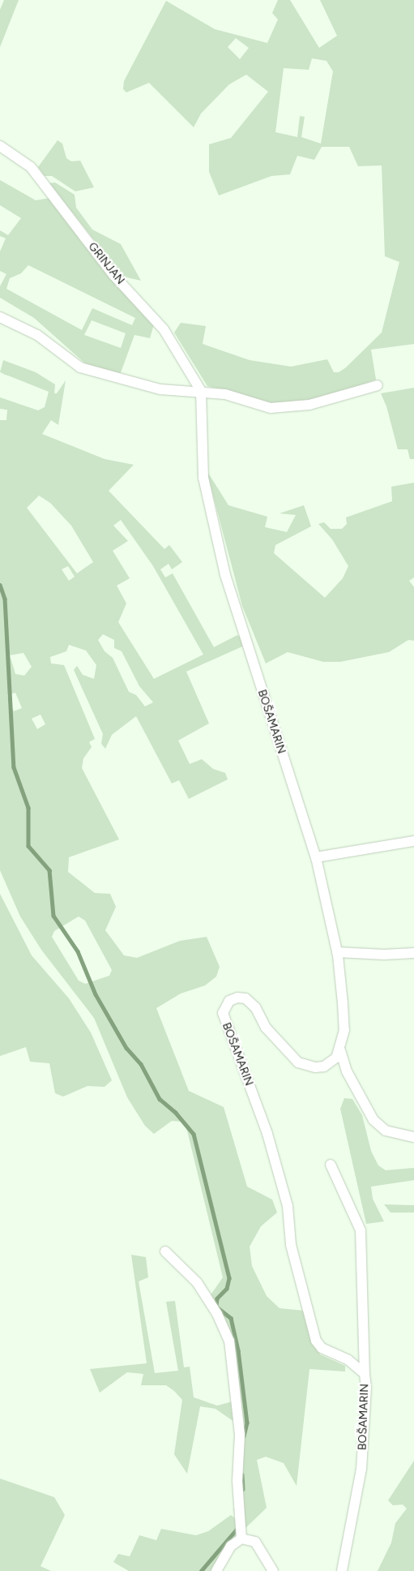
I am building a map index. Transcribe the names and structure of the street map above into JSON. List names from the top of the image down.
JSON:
{
  "streets": {
    "street": ["GRINJAN", "BOŠAMARIN"]
  },
  "crossings": [
    ["GRINJAN", "BOŠAMARIN"]
  ]
}
